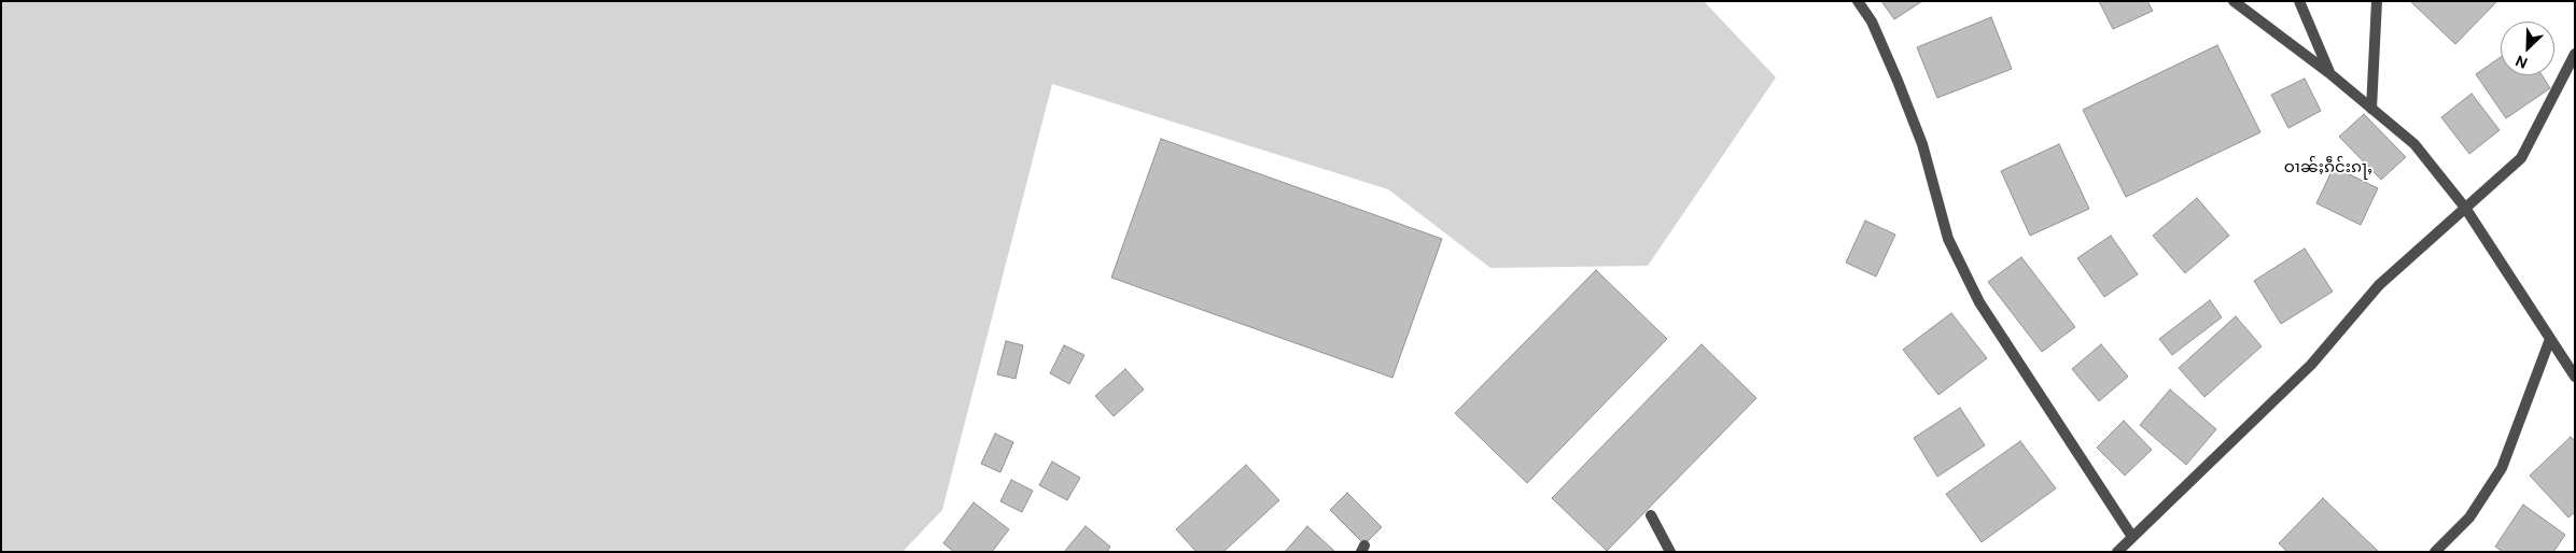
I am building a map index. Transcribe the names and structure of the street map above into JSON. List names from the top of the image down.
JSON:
{
  "districts": ["ဝၢၼ်ႈၵဵင်းၵႃႇ"],
  "north": "bottom left"
}
